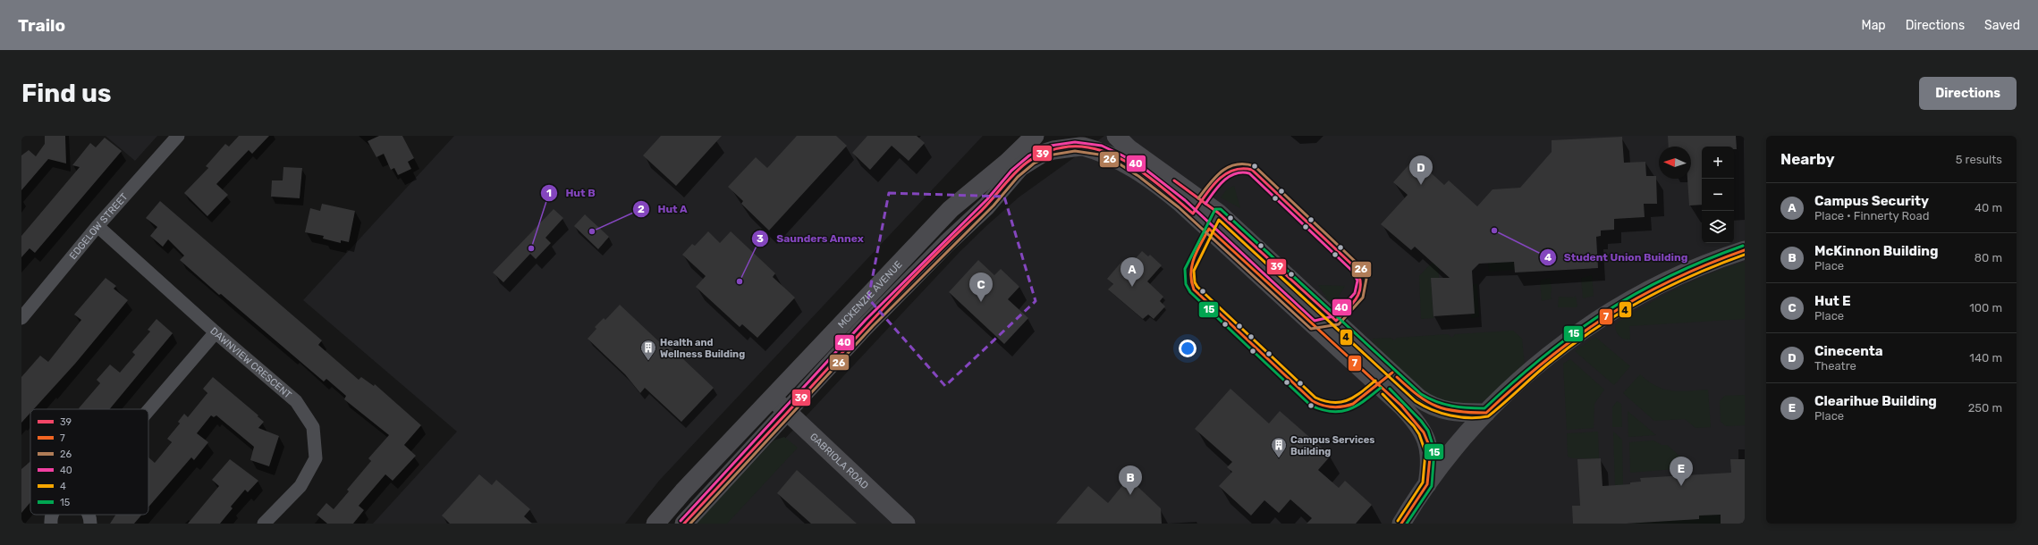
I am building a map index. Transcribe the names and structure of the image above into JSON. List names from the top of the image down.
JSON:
{
  "streets": {
    "street": [
      "EDGELOW STREET",
      "MCKENZIE AVENUE",
      "DAWNVIEW CRESCENT",
      "GABRIOLA ROAD"
    ]
  },
  "crossings": [
    ["EDGELOW STREET", "DAWNVIEW CRESCENT"],
    ["MCKENZIE AVENUE", "GABRIOLA ROAD"]
  ],
  "places": {
    "other": [
      "Student Union Building",
      "Hut A",
      "Hut B",
      "Saunders Annex"
    ],
    "building": ["Health and Wellness Building", "Campus Services Building"]
  },
  "lines": [
    "transit line 40",
    "transit line 39",
    "transit line 26",
    "transit line 15",
    "transit line 4",
    "transit line 7"
  ],
  "legend": [
    "39",
    "7",
    "26",
    "40",
    "4",
    "15"
  ],
  "north": "left",
  "page": {
    "header": "Trailo",
    "nav": ["Map", "Directions", "Saved"],
    "buttons": "Directions",
    "title": "Find us",
    "heading": ["Nearby", "5 results"],
    "map_buttons": ["+", "−"],
    "pins": [
      "D",
      "A",
      "C",
      "E",
      "B"
    ],
    "list": [
      {
        "mark": "A",
        "name": "Campus Security",
        "note": "Place · Finnerty Road",
        "value": "40 m"
      },
      {
        "mark": "B",
        "name": "McKinnon Building",
        "note": "Place",
        "value": "80 m"
      },
      {
        "mark": "C",
        "name": "Hut E",
        "note": "Place",
        "value": "100 m"
      },
      {
        "mark": "D",
        "name": "Cinecenta",
        "note": "Theatre",
        "value": "140 m"
      },
      {
        "mark": "E",
        "name": "Clearihue Building",
        "note": "Place",
        "value": "250 m"
      }
    ]
  }
}
